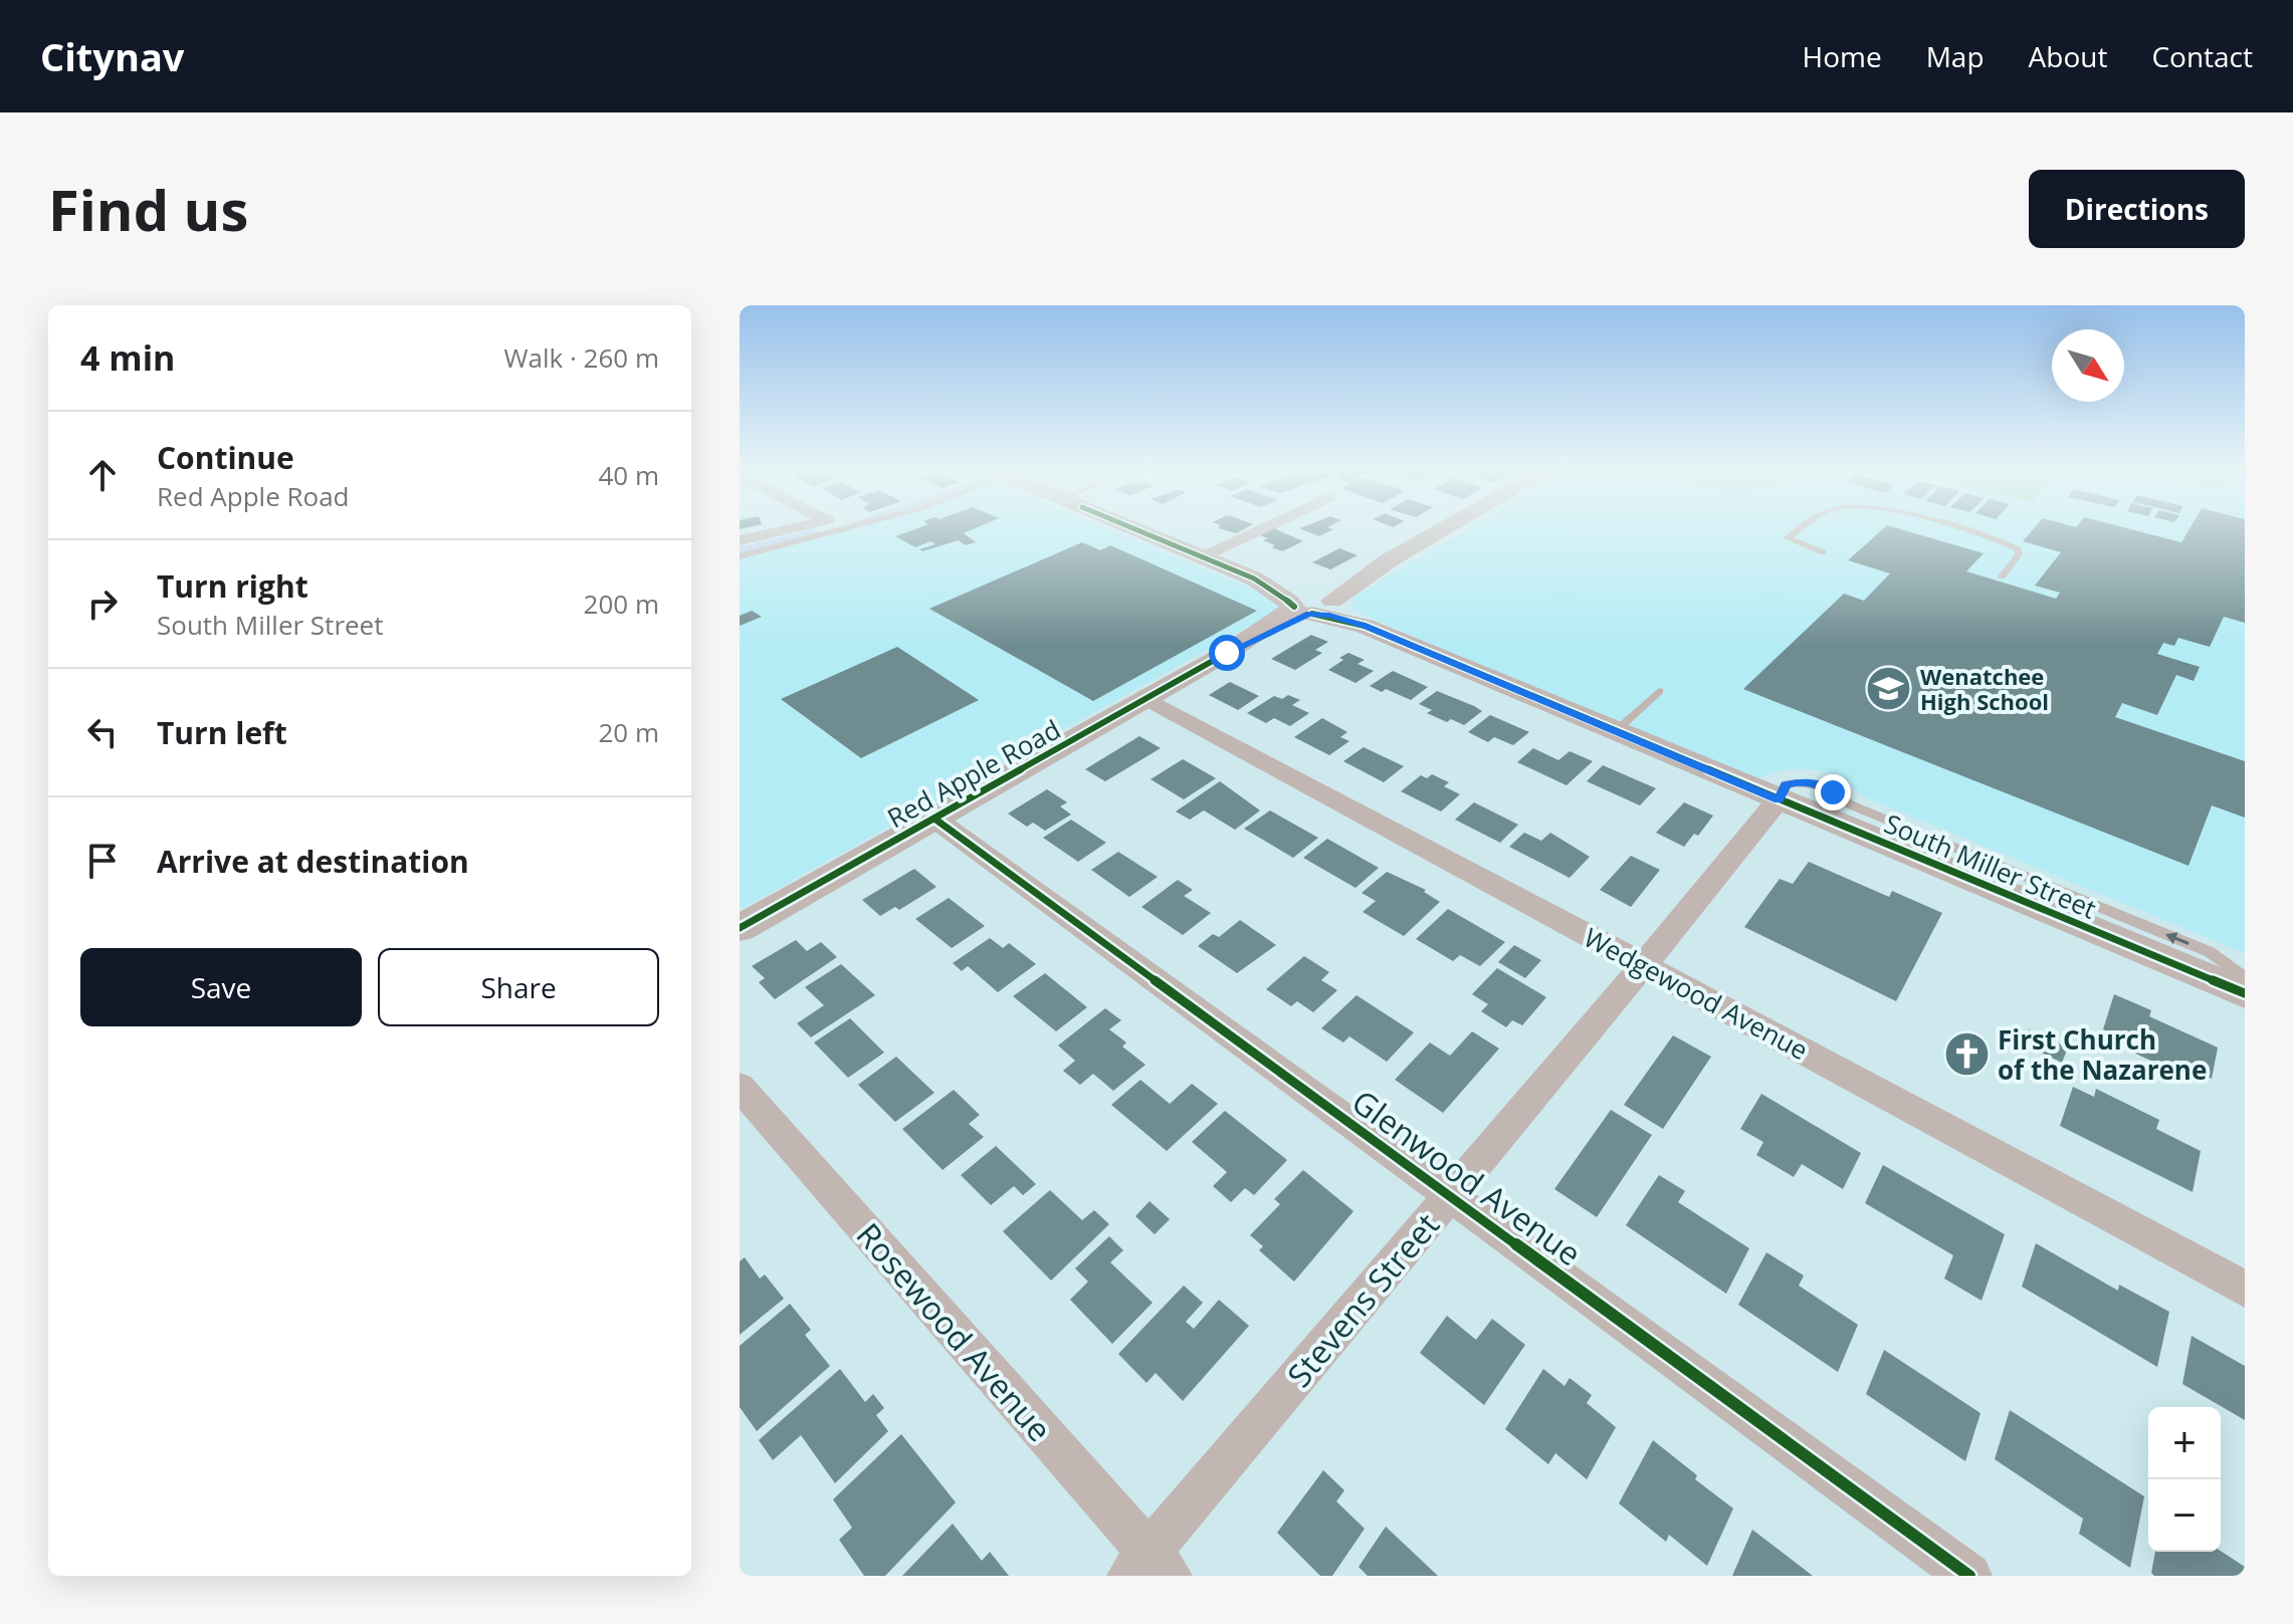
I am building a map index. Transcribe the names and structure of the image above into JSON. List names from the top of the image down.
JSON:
{
  "streets": {
    "street": [
      "Red Apple Road",
      "South Miller Street",
      "Wedgewood Avenue",
      "Glenwood Avenue",
      "Stevens Street",
      "Rosewood Avenue"
    ]
  },
  "crossings": [
    ["Red Apple Road", "South Miller Street"],
    ["Red Apple Road", "Wedgewood Avenue"],
    ["Red Apple Road", "Glenwood Avenue"],
    ["South Miller Street", "Stevens Street"],
    ["Wedgewood Avenue", "Stevens Street"],
    ["Glenwood Avenue", "Stevens Street"],
    ["Stevens Street", "Rosewood Avenue"]
  ],
  "places": {
    "school or university": ["Wenatchee High School"],
    "church": ["First Church of the Nazarene"]
  },
  "north": "bottom right",
  "page": {
    "header": "Citynav",
    "nav": [
      "Home",
      "Map",
      "About",
      "Contact"
    ],
    "buttons": [
      "Directions",
      ["Save", "Share"]
    ],
    "title": "Find us",
    "heading": ["4 min", "Walk · 260 m"],
    "list": [
      ["Continue", "Red Apple Road", "40 m"],
      ["Turn right", "South Miller Street", "200 m"],
      ["Turn left", "20 m"],
      "Arrive at destination"
    ],
    "map_buttons": ["+", "−"]
  }
}
